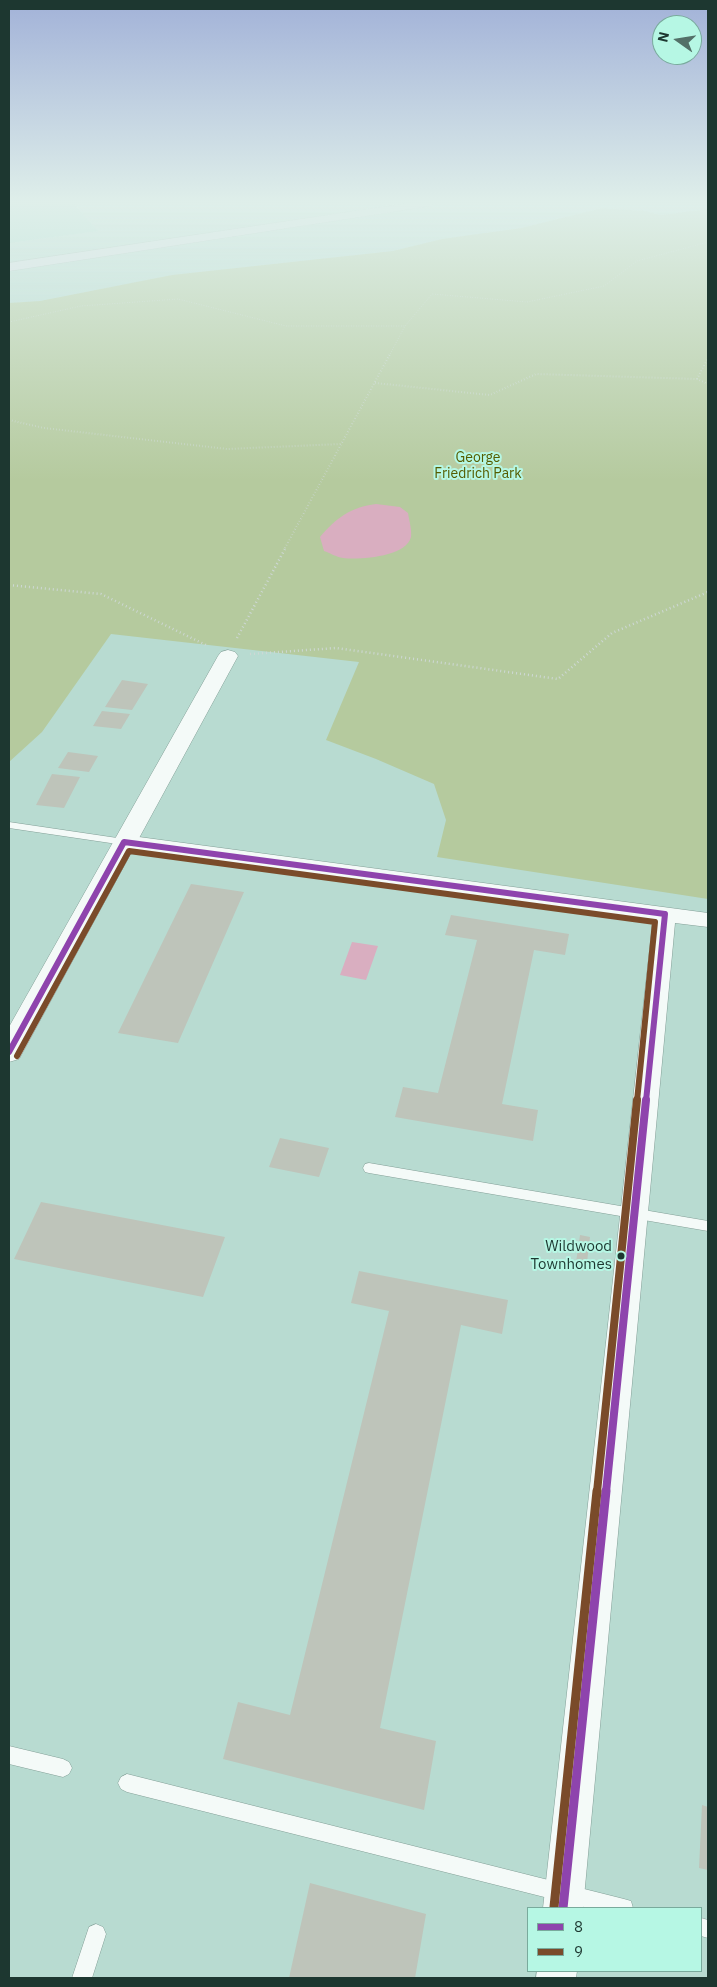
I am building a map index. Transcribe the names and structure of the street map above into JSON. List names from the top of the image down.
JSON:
{
  "parks": ["George Friedrich Park"],
  "places": ["Wildwood Townhomes"],
  "lines": ["transit line 8", "transit line 9"],
  "legend": ["8", "9"],
  "north": "left"
}
